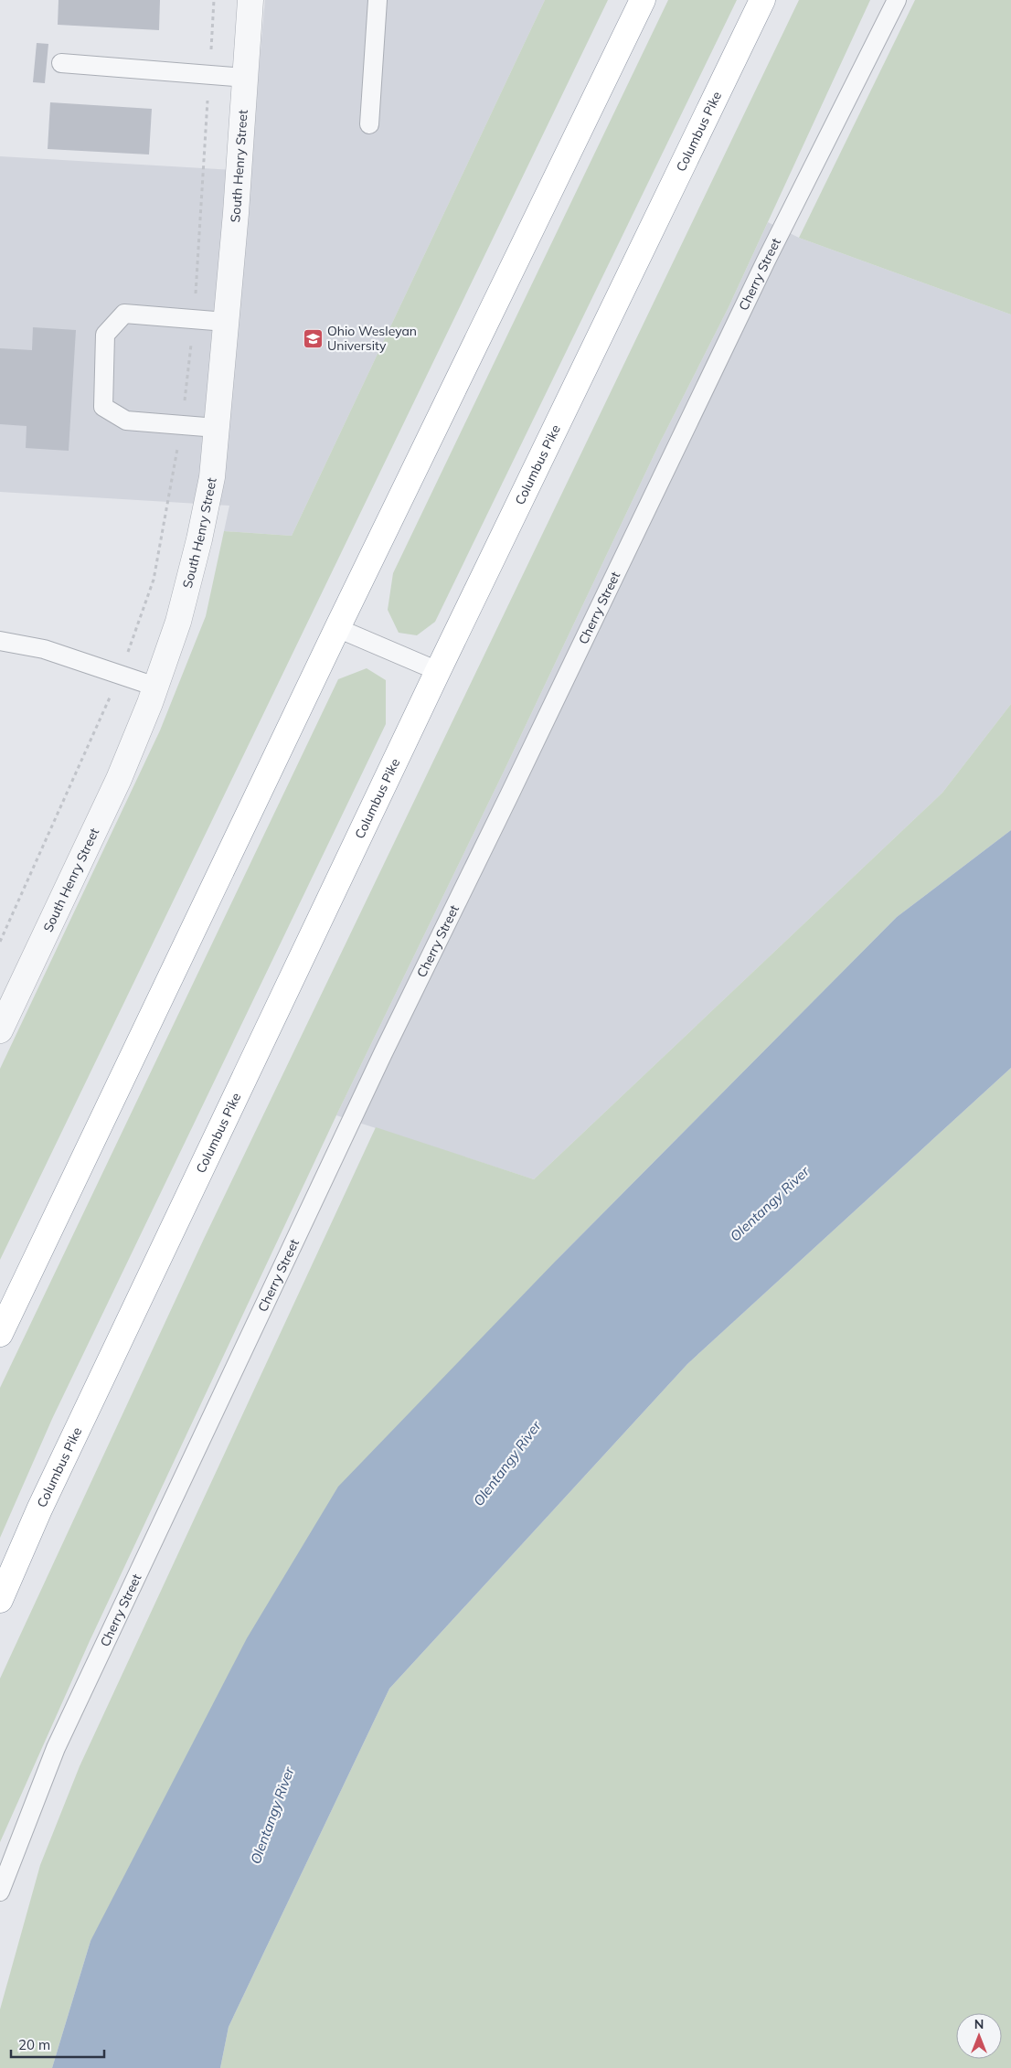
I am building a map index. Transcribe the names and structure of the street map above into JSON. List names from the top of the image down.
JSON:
{
  "streets": {
    "highway": ["Columbus Pike"],
    "street": ["South Henry Street"],
    "lane": ["Cherry Street"]
  },
  "water": ["Olentangy River"],
  "places": {
    "school or university": ["Ohio Wesleyan University"]
  },
  "scale_bar": "20 m",
  "north": "top"
}
